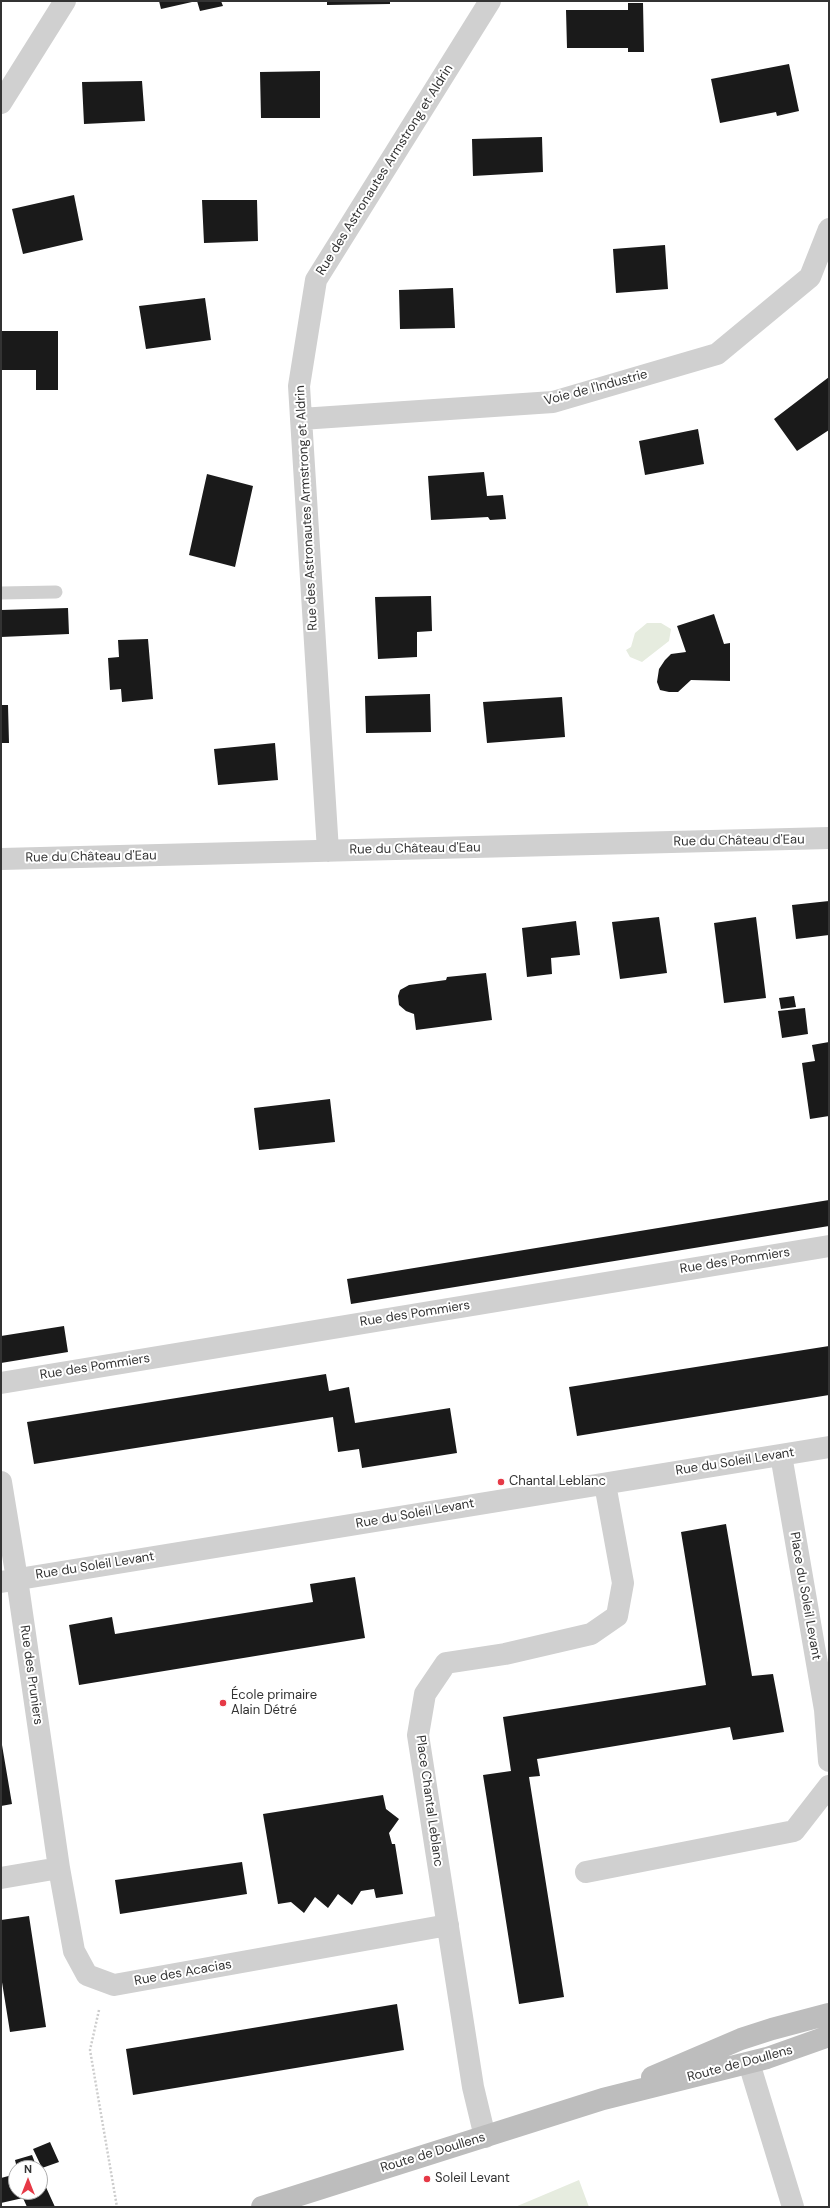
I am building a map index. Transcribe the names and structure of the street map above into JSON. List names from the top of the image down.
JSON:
{
  "streets": {
    "street": [
      "Rue des Astronautes Armstrong et Aldrin",
      "Voie de l'Industrie",
      "Rue du Château d'Eau",
      "Rue des Pommiers",
      "Rue du Soleil Levant",
      "Place du Soleil Levant",
      "Rue des Pruniers",
      "Place Chantal Leblanc",
      "Rue des Acacias",
      "Route de Doullens"
    ]
  },
  "crossings": [
    ["Rue des Astronautes Armstrong et Aldrin", "Voie de l'Industrie"],
    ["Rue des Astronautes Armstrong et Aldrin", "Rue du Château d'Eau"],
    ["Rue du Soleil Levant", "Place du Soleil Levant"],
    ["Rue du Soleil Levant", "Rue des Pruniers"],
    ["Rue du Soleil Levant", "Place Chantal Leblanc"],
    ["Rue des Pruniers", "Rue des Acacias"],
    ["Place Chantal Leblanc", "Rue des Acacias"],
    ["Place Chantal Leblanc", "Route de Doullens"]
  ],
  "places": ["Chantal Leblanc", "École primaire Alain Détré", "Soleil Levant"],
  "north": "top"
}
